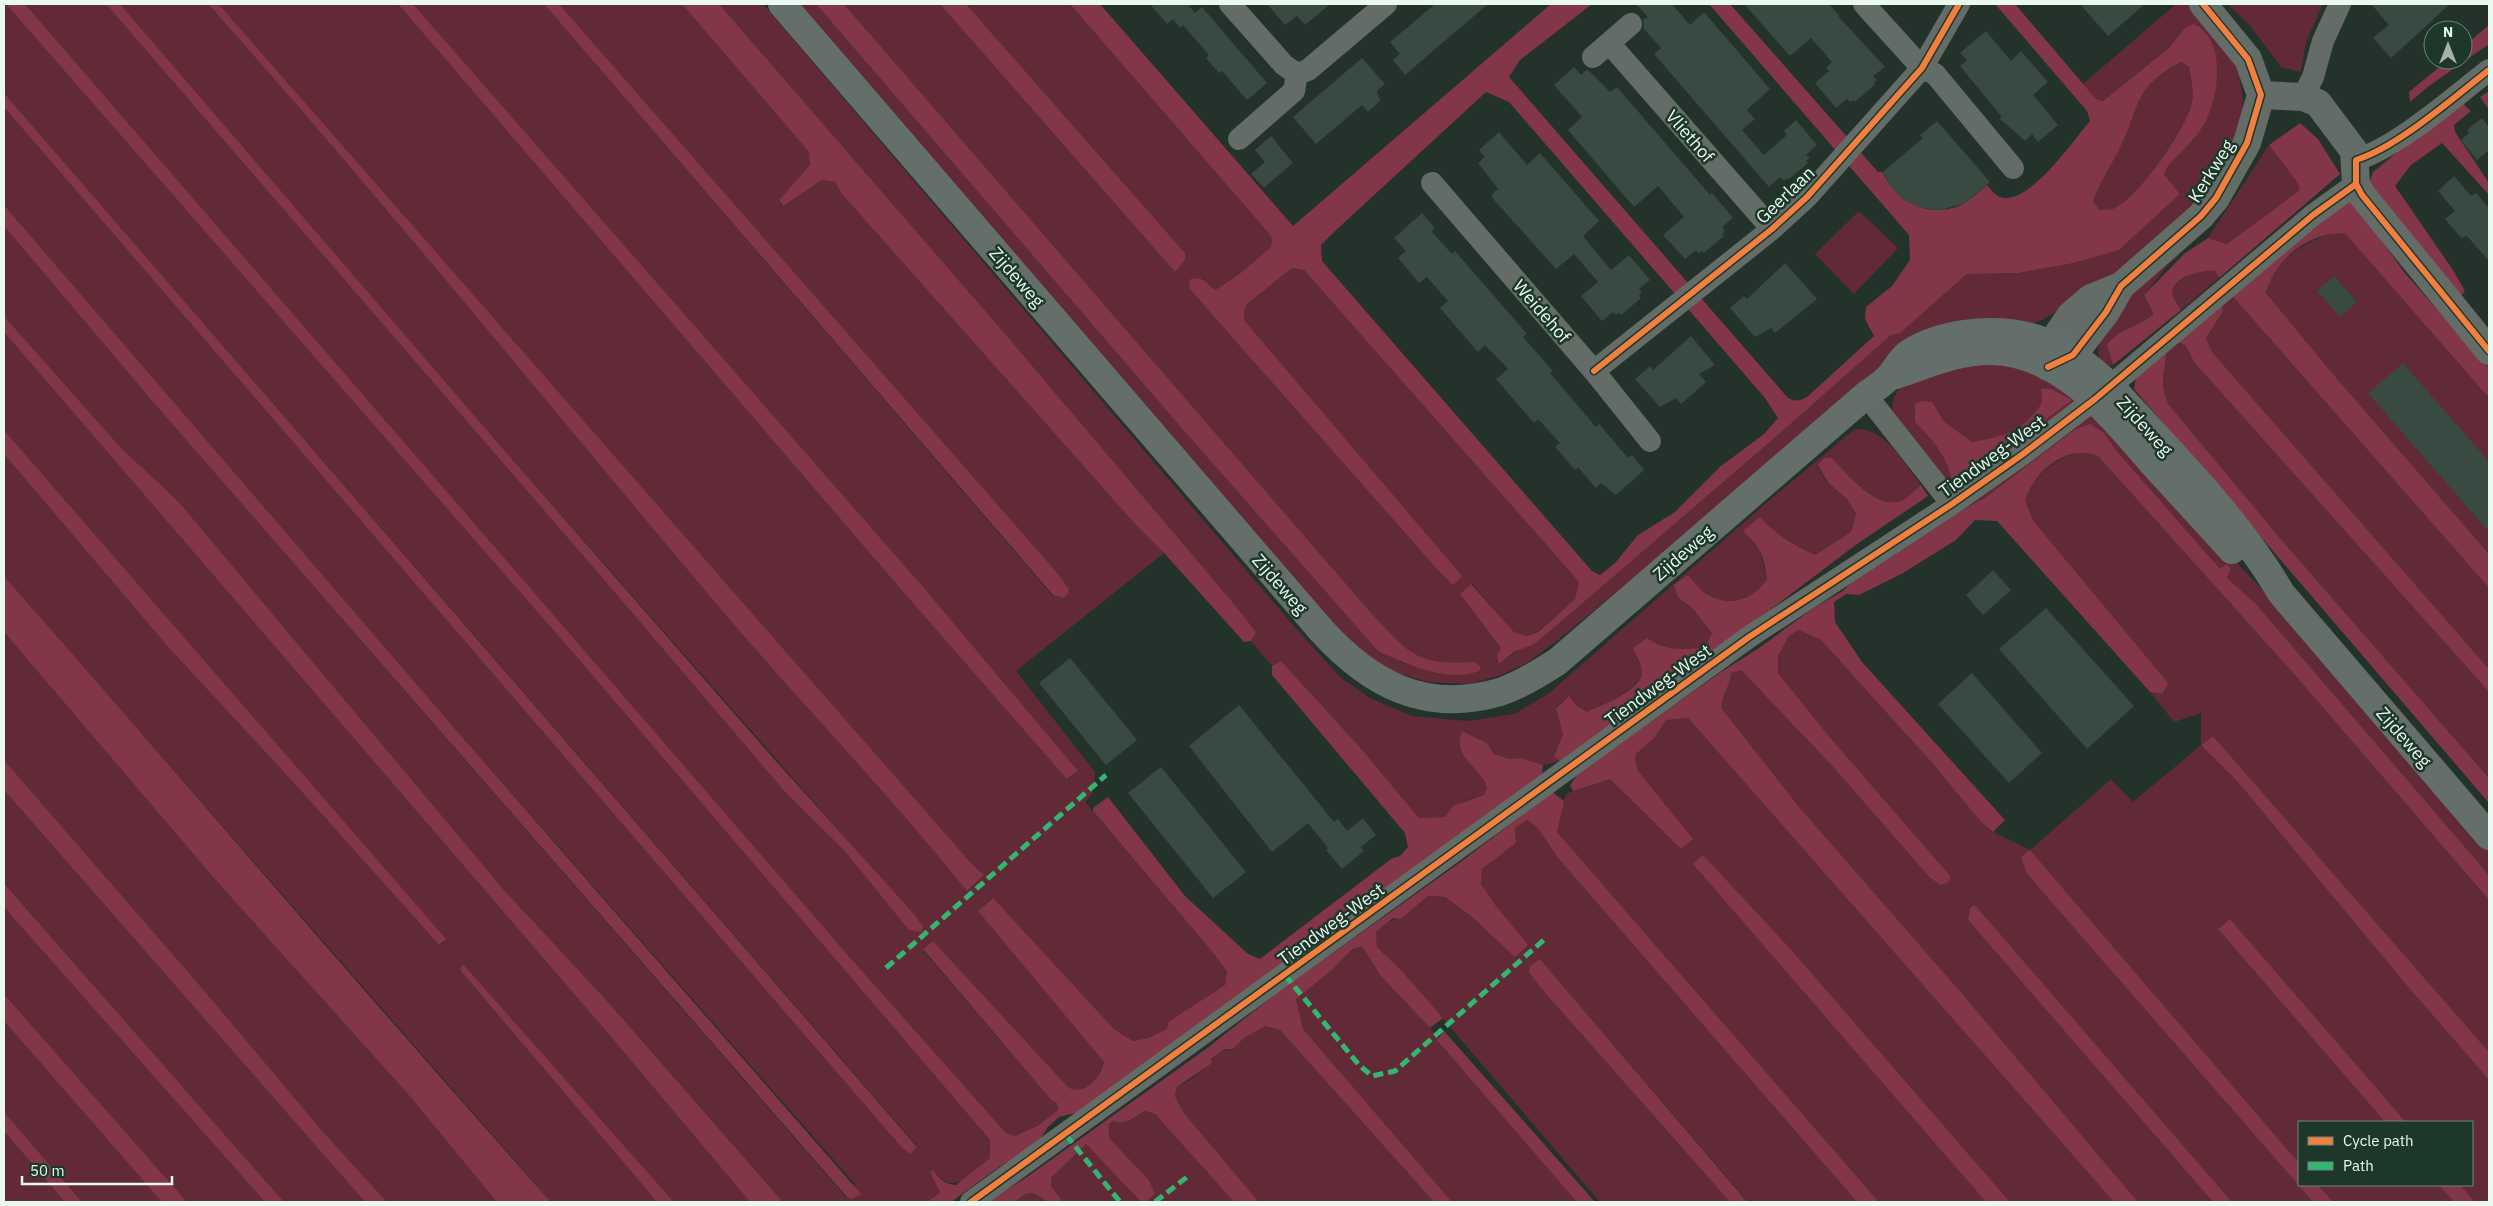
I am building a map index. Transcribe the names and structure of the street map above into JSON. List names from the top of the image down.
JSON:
{
  "streets": {
    "main road": ["Zijdeweg"],
    "street": [
      "Vliethof",
      "Kerkweg",
      "Geerlaan",
      "Weidehof",
      "Tiendweg-West"
    ]
  },
  "crossings": [
    ["Vliethof", "Geerlaan"],
    ["Kerkweg", "Zijdeweg"],
    ["Geerlaan", "Weidehof"],
    ["Zijdeweg", "Tiendweg-West"]
  ],
  "legend": ["Cycle path", "Path"],
  "scale_bar": "50 m",
  "north": "top"
}
